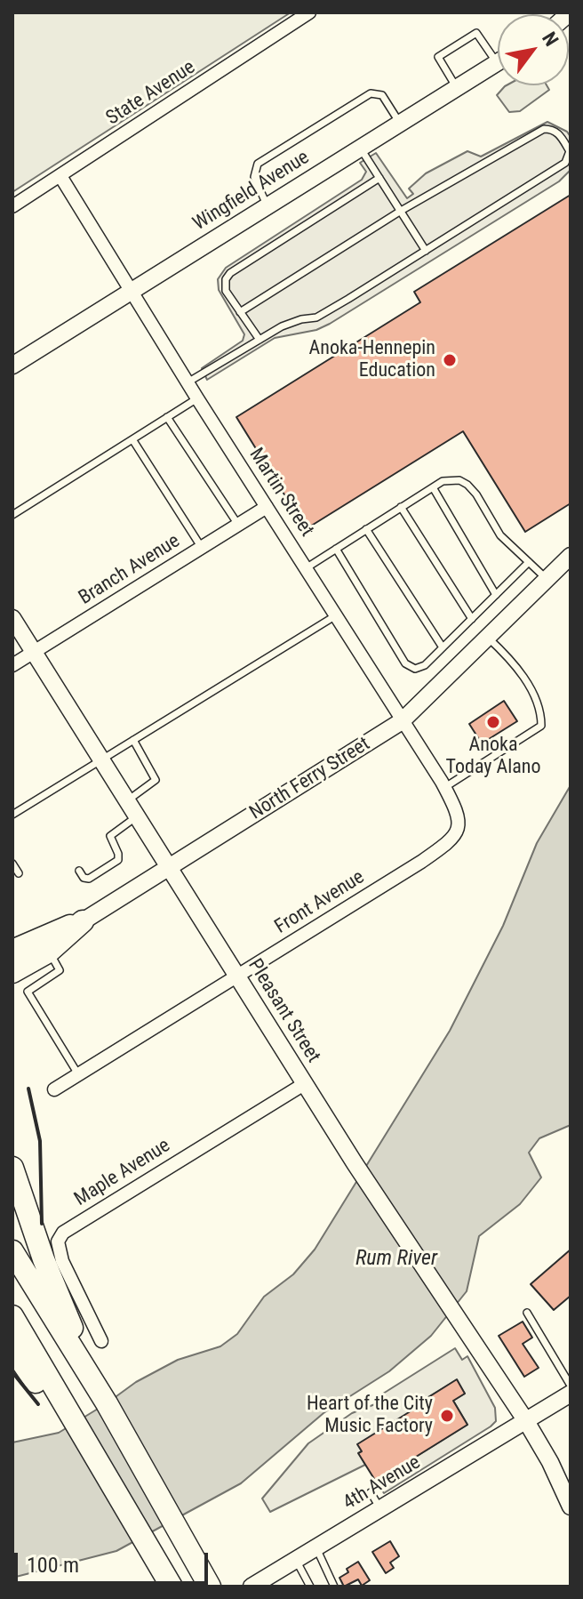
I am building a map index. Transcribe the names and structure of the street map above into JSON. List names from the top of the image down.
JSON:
{
  "streets": {
    "highway": ["North Ferry Street"],
    "street": [
      "State Avenue",
      "Wingfield Avenue",
      "Martin Street",
      "Branch Avenue",
      "Front Avenue",
      "Pleasant Street",
      "Maple Avenue",
      "4th Avenue"
    ]
  },
  "crossings": [
    ["State Avenue", "Martin Street"],
    ["Wingfield Avenue", "Martin Street"],
    ["Martin Street", "Branch Avenue"],
    ["Martin Street", "North Ferry Street"],
    ["Martin Street", "Front Avenue"],
    ["Branch Avenue", "Pleasant Street"],
    ["North Ferry Street", "Pleasant Street"],
    ["Front Avenue", "Pleasant Street"],
    ["Pleasant Street", "Maple Avenue"],
    ["Pleasant Street", "4th Avenue"]
  ],
  "water": ["Rum River"],
  "places": ["Anoka-Hennepin Education", "Anoka Today Alano", "Heart of the City Music Factory"],
  "scale_bar": "100 m",
  "north": "top right"
}
